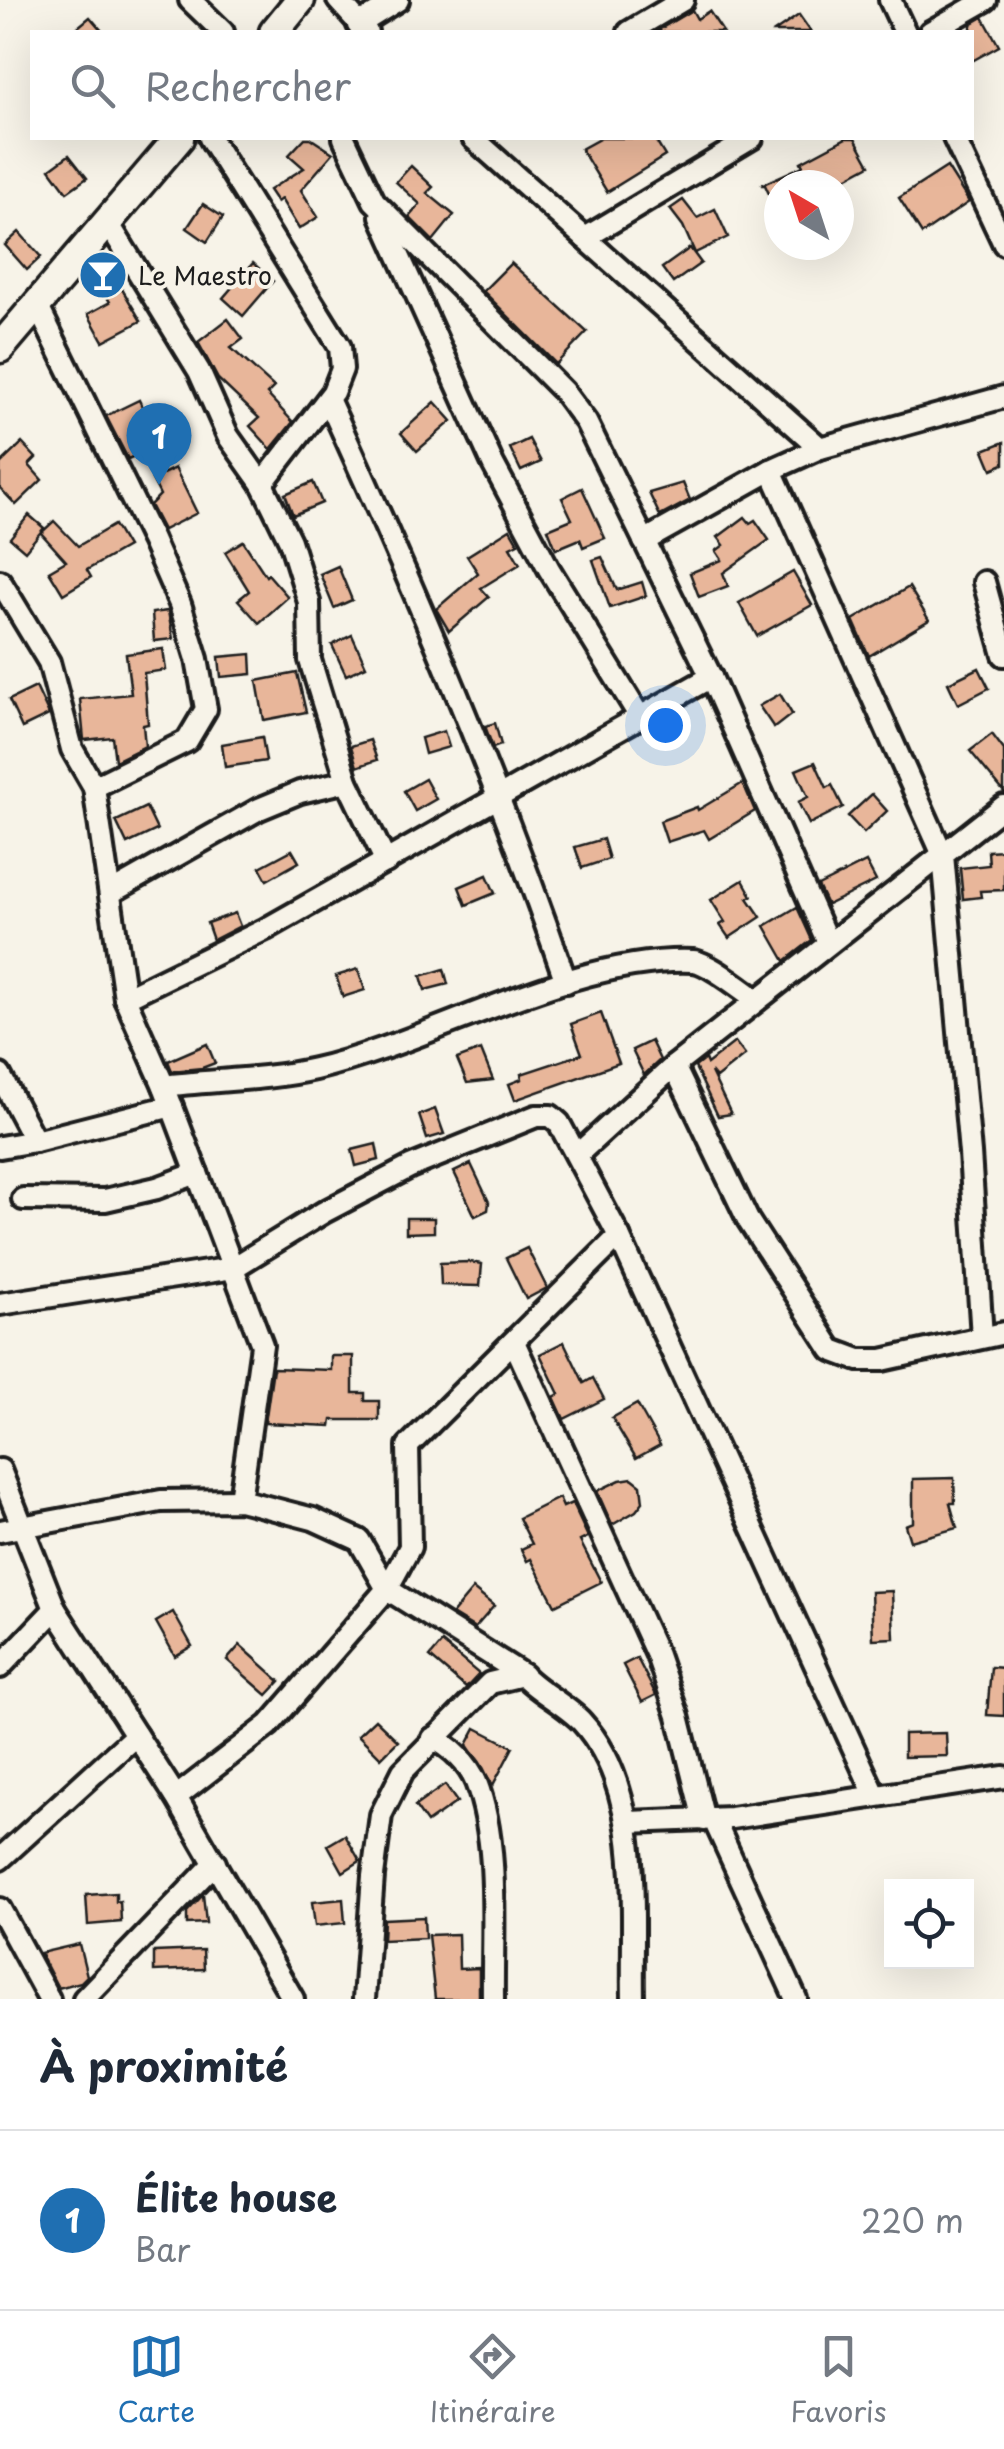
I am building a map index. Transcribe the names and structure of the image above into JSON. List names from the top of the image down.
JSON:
{
  "places": {
    "bar": ["Le Maestro"]
  },
  "north": "top left",
  "page": {
    "search": "Rechercher",
    "pins": "1",
    "heading": "À proximité",
    "list": [
      {
        "mark": "1",
        "name": "Élite house",
        "note": "Bar",
        "value": "220 m"
      }
    ],
    "nav": ["Carte", "Itinéraire", "Favoris"]
  }
}
